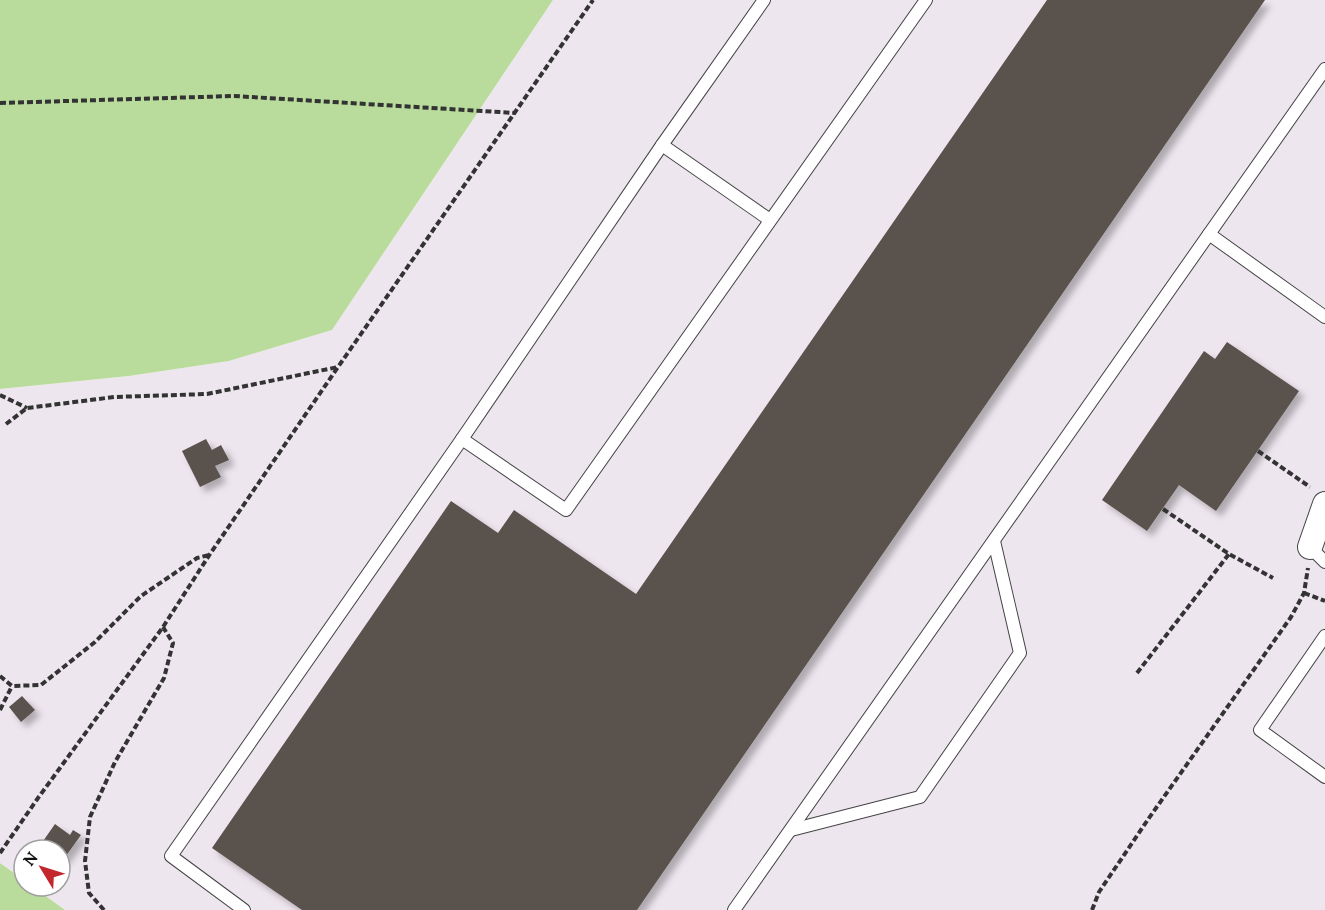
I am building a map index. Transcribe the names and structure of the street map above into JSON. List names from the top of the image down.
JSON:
{
  "north": "top left"
}
